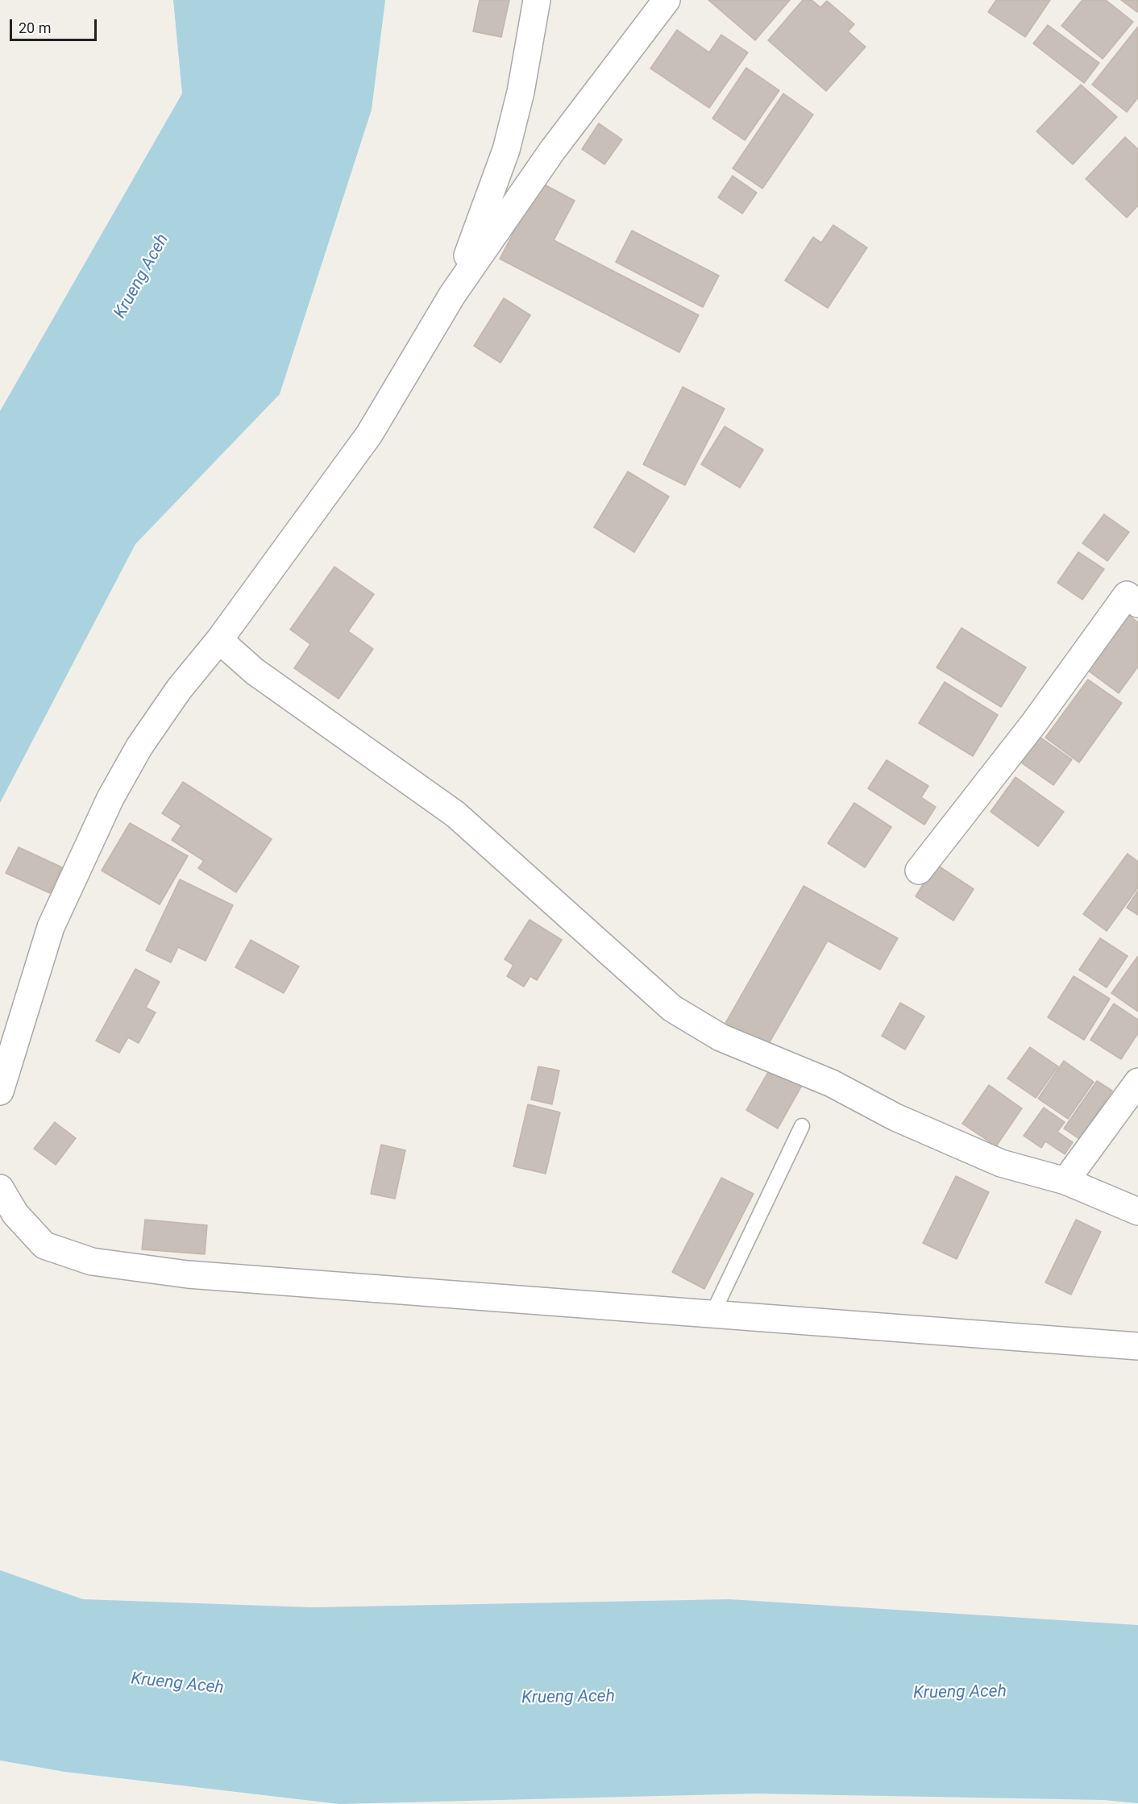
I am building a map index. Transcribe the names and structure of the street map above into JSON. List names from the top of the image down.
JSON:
{
  "water": ["Krueng Aceh"],
  "scale_bar": "20 m"
}
